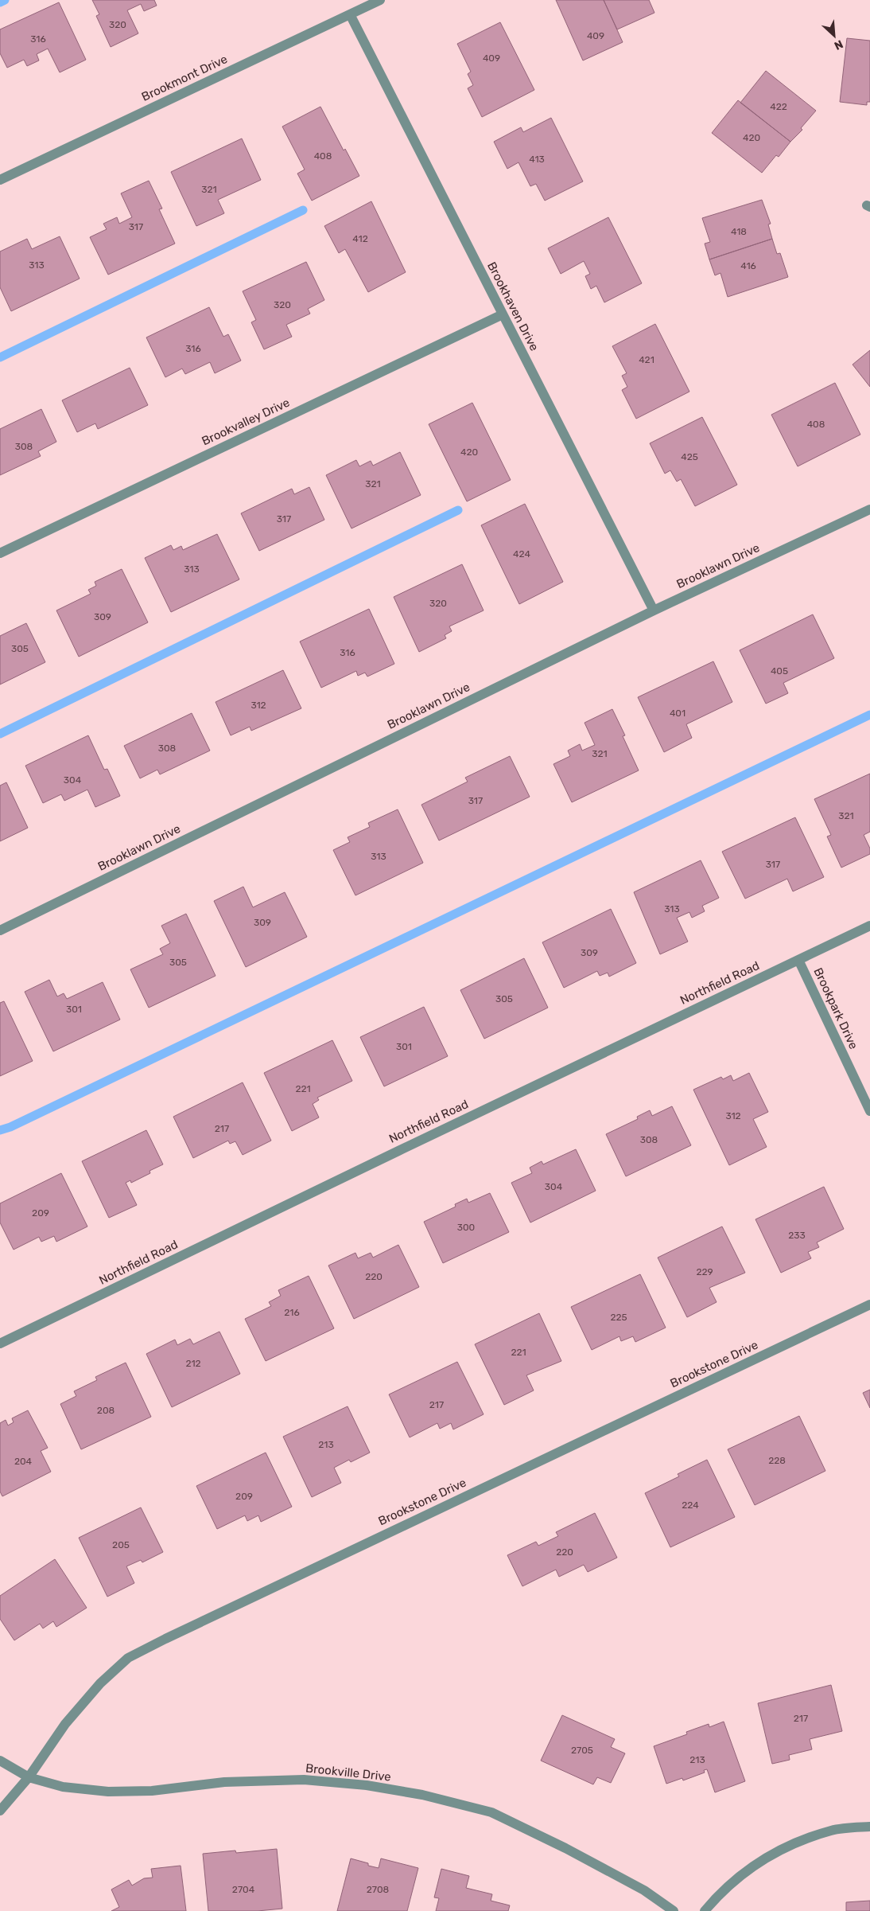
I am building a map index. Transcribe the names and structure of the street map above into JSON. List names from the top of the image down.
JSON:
{
  "streets": {
    "street": [
      "Brookmont Drive",
      "Brookhaven Drive",
      "Brookvalley Drive",
      "Brooklawn Drive",
      "Northfield Road",
      "Brookpark Drive",
      "Brookstone Drive",
      "Brookville Drive"
    ]
  },
  "crossings": [
    ["Brookmont Drive", "Brookhaven Drive"],
    ["Brookhaven Drive", "Brookvalley Drive"],
    ["Brookhaven Drive", "Brooklawn Drive"],
    ["Northfield Road", "Brookpark Drive"],
    ["Brookstone Drive", "Brookville Drive"]
  ],
  "house_numbers": [
    "320",
    "409",
    "316",
    "409",
    "422",
    "420",
    "408",
    "413",
    "321",
    "317",
    "418",
    "412",
    "313",
    "416",
    "320",
    "316",
    "421",
    "408",
    "308",
    "420",
    "425",
    "321",
    "317",
    "424",
    "313",
    "320",
    "309",
    "305",
    "316",
    "405",
    "312",
    "401",
    "308",
    "321",
    "304",
    "317",
    "321",
    "313",
    "317",
    "313",
    "309",
    "309",
    "305",
    "305",
    "301",
    "301",
    "221",
    "312",
    "217",
    "308",
    "304",
    "209",
    "300",
    "233",
    "229",
    "220",
    "216",
    "225",
    "221",
    "212",
    "217",
    "208",
    "213",
    "228",
    "204",
    "209",
    "224",
    "205",
    "220",
    "217",
    "2705",
    "213",
    "2704",
    "2708"
  ],
  "north": "bottom right"
}
